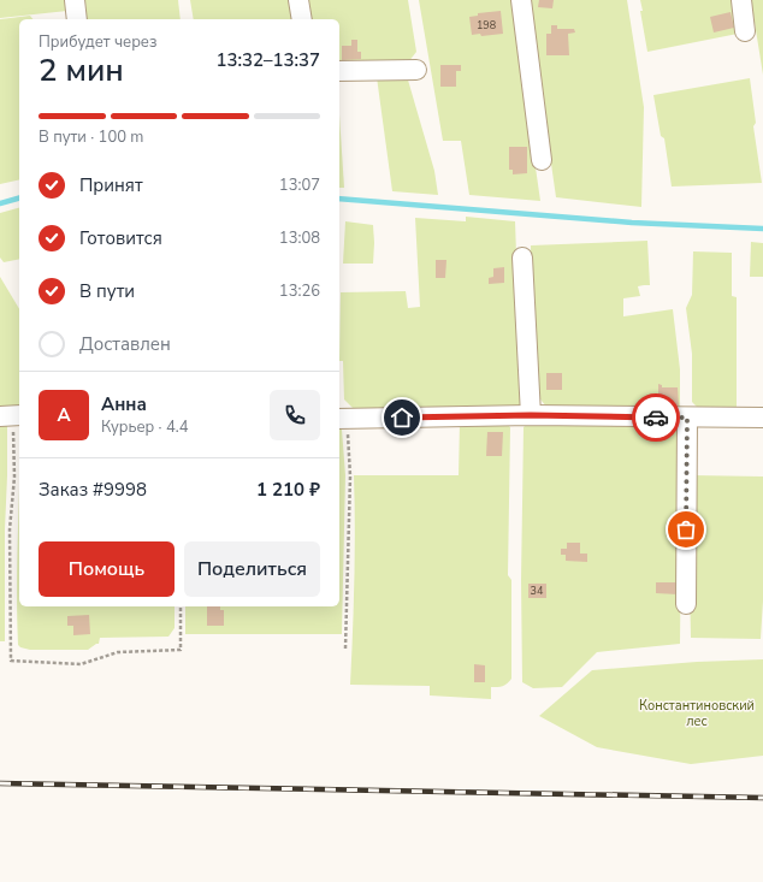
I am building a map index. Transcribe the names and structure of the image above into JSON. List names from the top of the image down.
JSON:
{
  "parks": ["Константиновский лес"],
  "house_numbers": ["198", "34"],
  "page": {
    "heading": ["2 мин", "Прибудет через", "13:32–13:37"],
    "panel": [
      "Анна",
      "Курьер · 4.4",
      "Заказ #9998",
      "1 210 ₽"
    ],
    "bar": "В пути · 100 m",
    "list": [
      ["Принят", "13:07"],
      ["Готовится", "13:08"],
      ["В пути", "13:26"],
      "Доставлен"
    ],
    "round": "А",
    "buttons": ["Помощь", "Поделиться"]
  }
}
